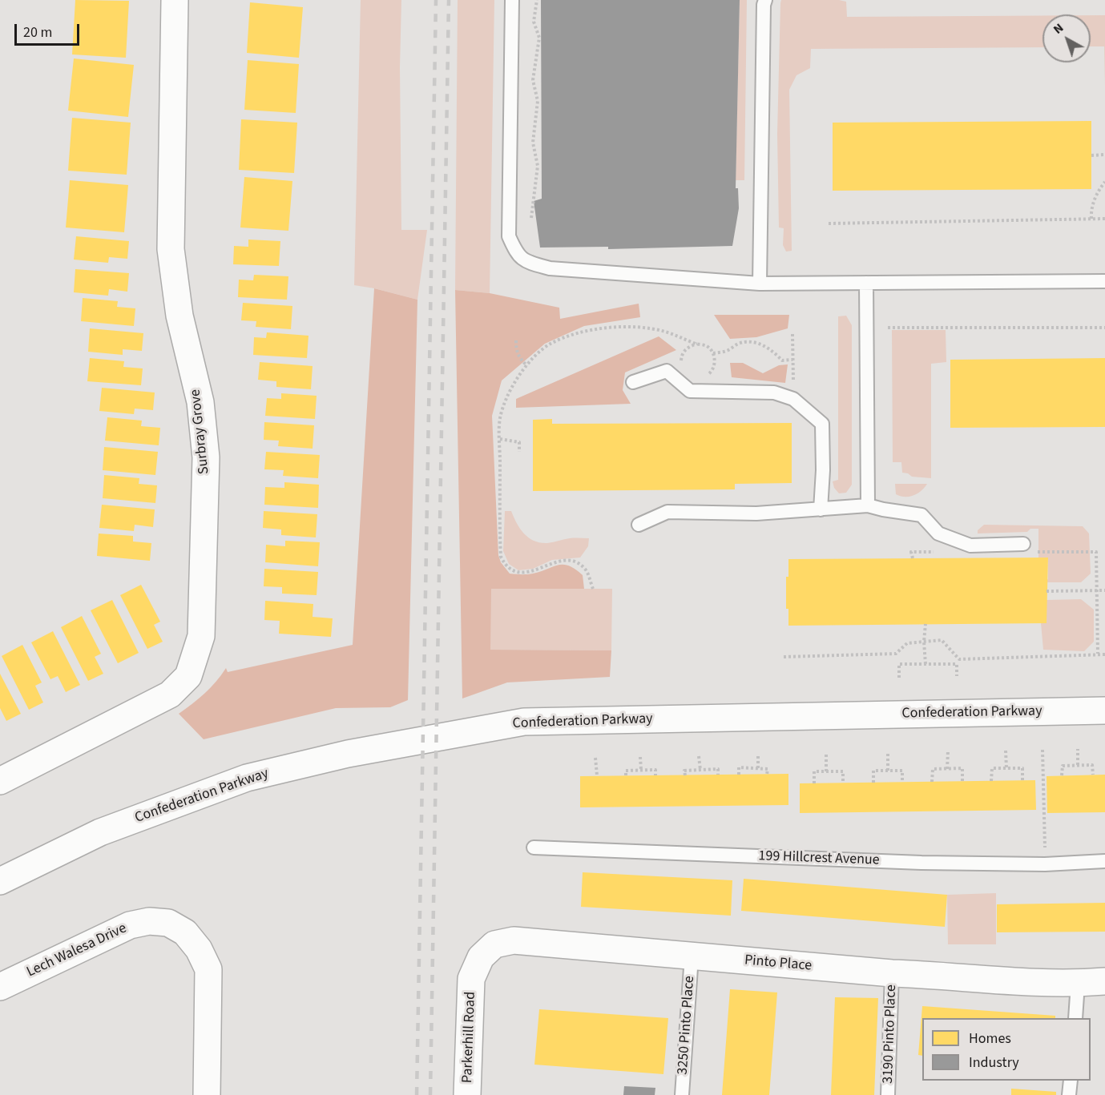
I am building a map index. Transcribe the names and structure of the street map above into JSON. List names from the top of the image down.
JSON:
{
  "streets": {
    "street": [
      "Surbray Grove",
      "Confederation Parkway",
      "Lech Walesa Drive",
      "Pinto Place",
      "Parkerhill Road"
    ],
    "lane": ["199 Hillcrest Avenue", "3250 Pinto Place", "3190 Pinto Place"]
  },
  "crossings": [
    ["Pinto Place", "3250 Pinto Place"],
    ["Pinto Place", "3190 Pinto Place"],
    ["Pinto Place", "Parkerhill Road"]
  ],
  "legend": ["Homes", "Industry"],
  "scale_bar": "20 m",
  "north": "top left"
}
